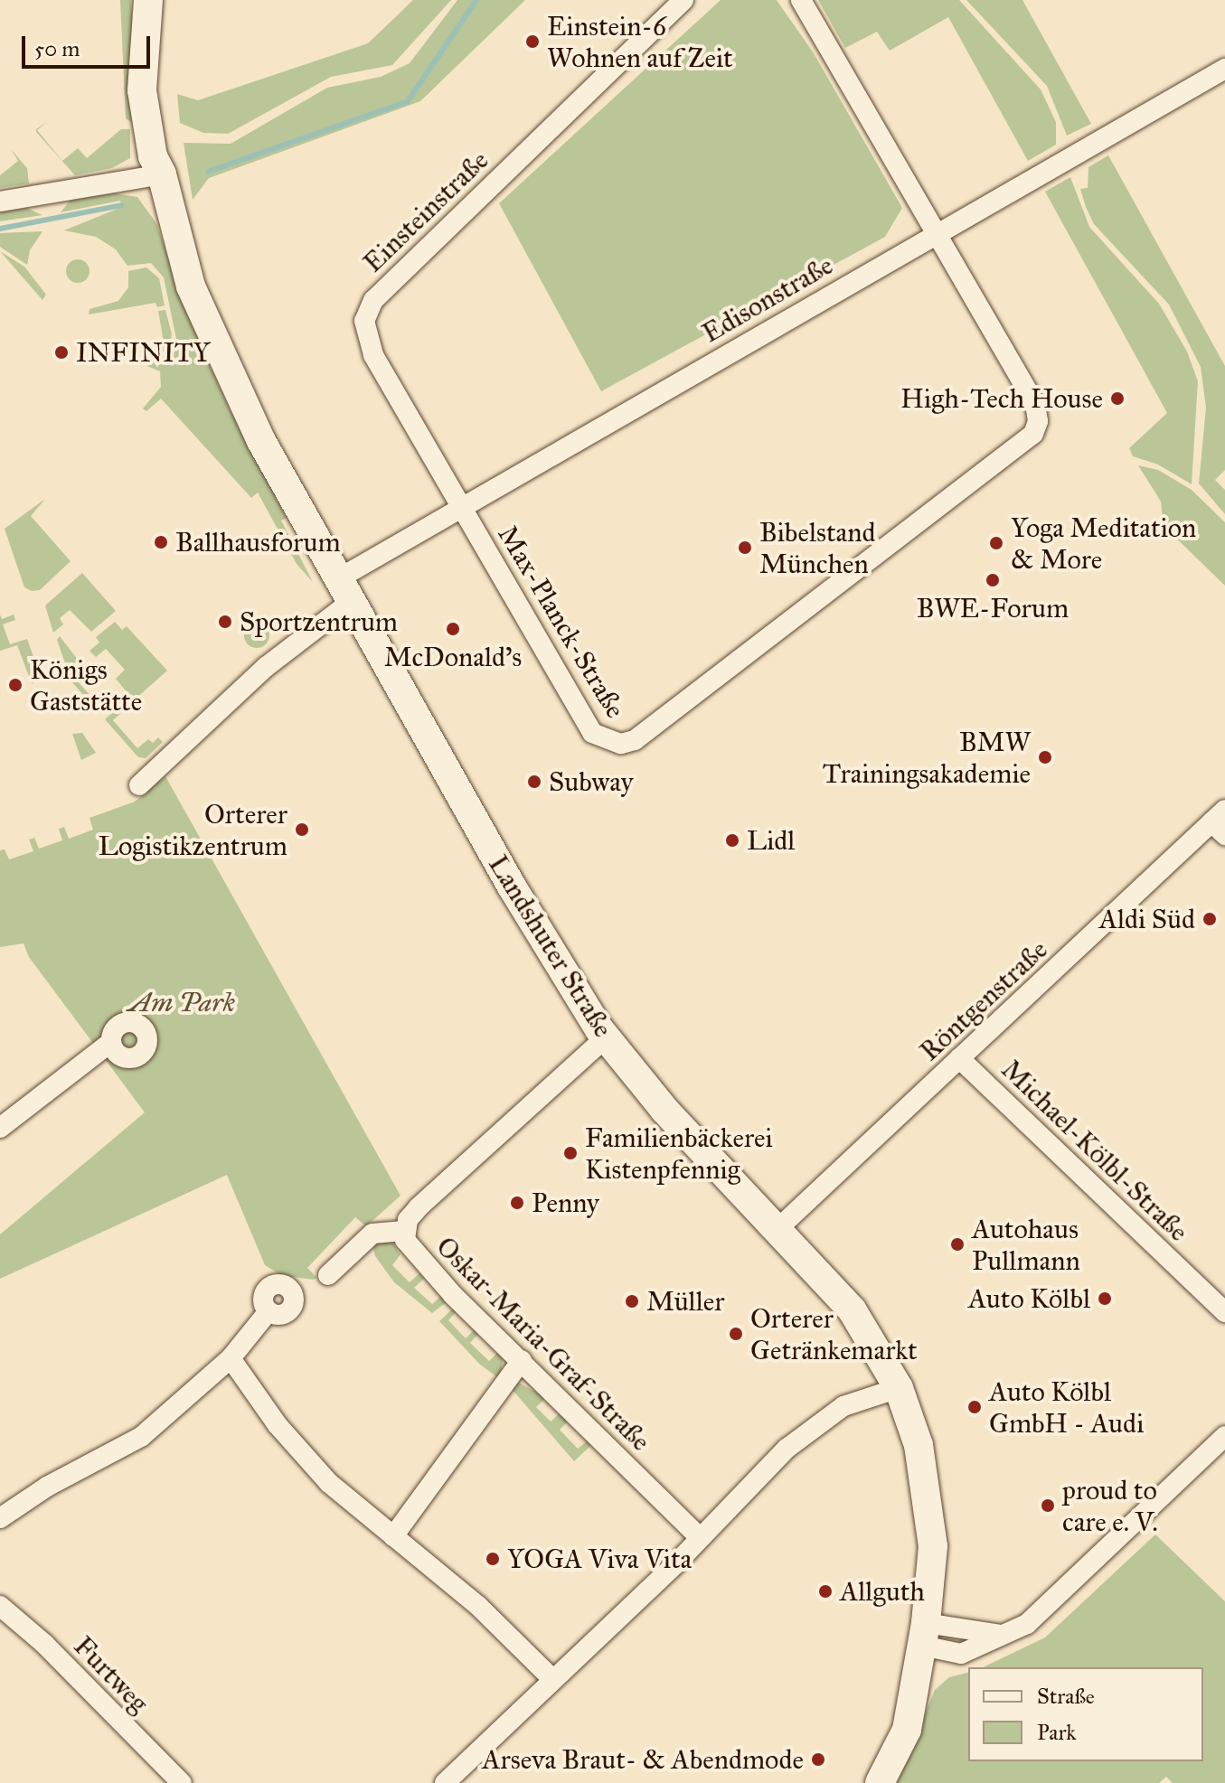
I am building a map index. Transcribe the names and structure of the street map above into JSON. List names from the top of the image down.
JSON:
{
  "streets": {
    "main road": ["Landshuter Straße"],
    "street": [
      "Einsteinstraße",
      "Edisonstraße",
      "Max-Planck-Straße",
      "Röntgenstraße",
      "Michael-Kölbl-Straße",
      "Oskar-Maria-Graf-Straße",
      "Furtweg"
    ]
  },
  "crossings": [
    ["Einsteinstraße", "Edisonstraße"],
    ["Einsteinstraße", "Max-Planck-Straße"],
    ["Edisonstraße", "Max-Planck-Straße"],
    ["Edisonstraße", "Landshuter Straße"],
    ["Landshuter Straße", "Röntgenstraße"],
    ["Landshuter Straße", "Oskar-Maria-Graf-Straße"],
    ["Röntgenstraße", "Michael-Kölbl-Straße"]
  ],
  "parks": ["Am Park"],
  "places": [
    "Einstein-6 Wohnen auf Zeit",
    "INFINITY",
    "High-Tech House",
    "Ballhausforum",
    "Yoga Meditation & More",
    "Bibelstand München",
    "BWE-Forum",
    "Sportzentrum",
    "McDonald's",
    "Königs Gaststätte",
    "BMW Trainingsakademie",
    "Subway",
    "Orterer Logistikzentrum",
    "Lidl",
    "Aldi Süd",
    "Familienbäckerei Kistenpfennig",
    "Penny",
    "Autohaus Pullmann",
    "Auto Kölbl",
    "Müller",
    "Orterer Getränkemarkt",
    "Auto Kölbl GmbH - Audi",
    "proud to care e. V.",
    "YOGA Viva Vita",
    "Allguth",
    "Arseva Braut- & Abendmode"
  ],
  "legend": ["Straße", "Park"],
  "scale_bar": "50 m"
}
